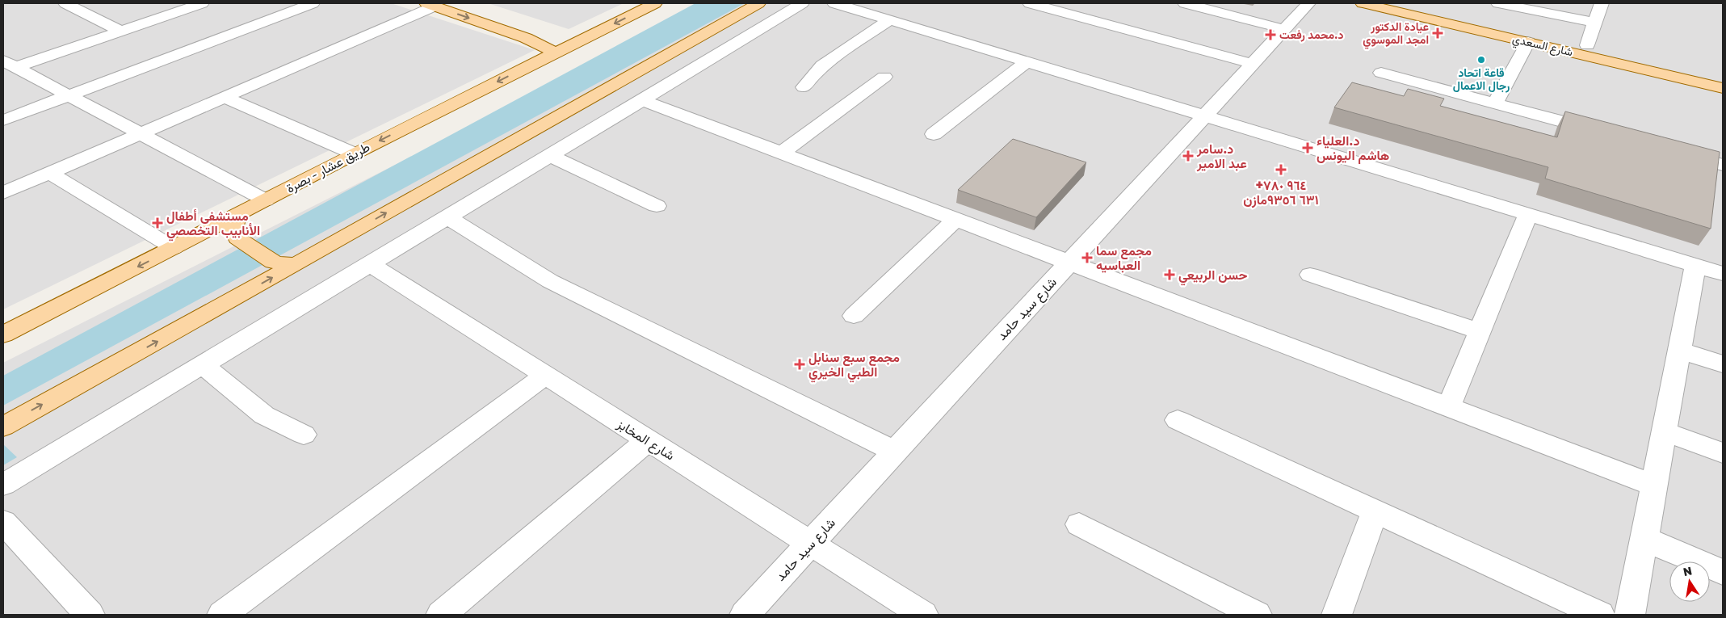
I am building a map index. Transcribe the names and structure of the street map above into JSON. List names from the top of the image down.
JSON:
{
  "streets": {
    "main road": ["شارع السعدي", "طريق عشار - بصرة"],
    "street": ["شارع سيد حامد", "شارع المخابز"]
  },
  "crossings": [
    ["شارع سيد حامد", "شارع المخابز"]
  ],
  "places": {
    "health": [
      "عيادة الدكتور امجد الموسوي",
      "د.محمد رفعت",
      "د.العلياء هاشم اليونس",
      "د.سامر عبد الامير",
      "+٩٦٤ ٧٨٠ ٦٣١ ٩٣٥٦مازن",
      "مستشفى أطفال الأنابيب التخصصي",
      "مجمع سما العباسيه",
      "حسن الربيعي",
      "مجمع سبع سنابل الطبي الخيري"
    ],
    "other": ["قاعة اتحاد رجال الاعمال"]
  },
  "north": "top"
}
